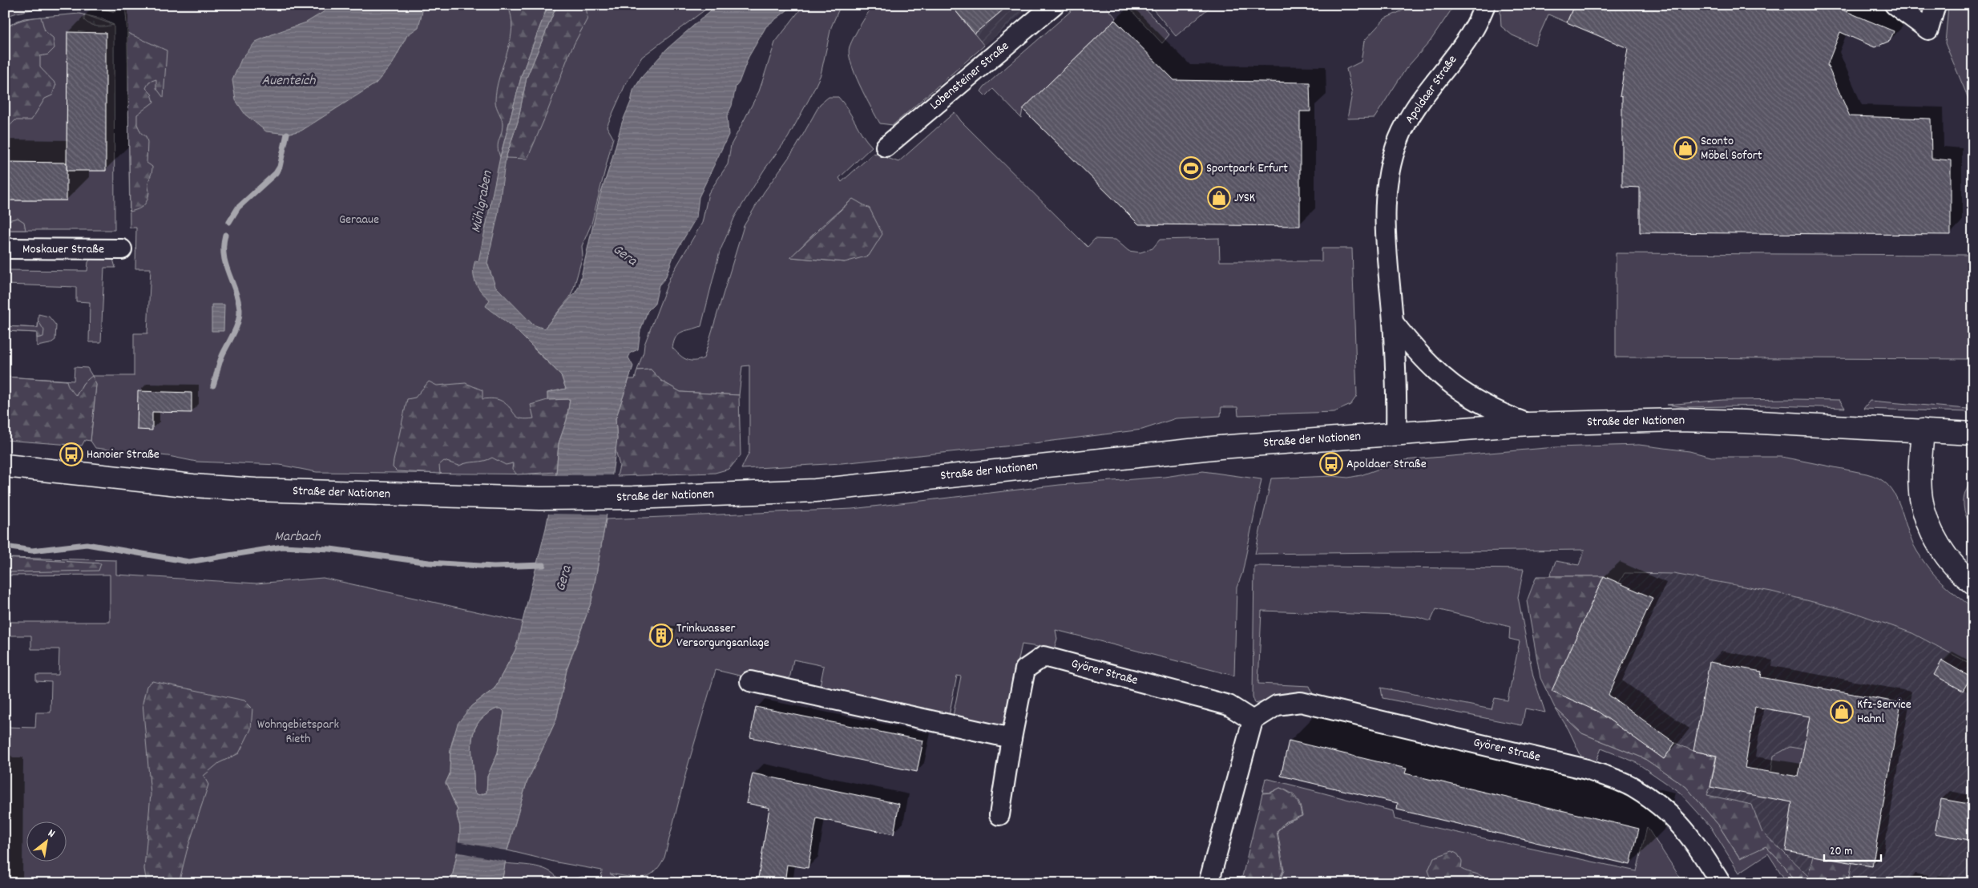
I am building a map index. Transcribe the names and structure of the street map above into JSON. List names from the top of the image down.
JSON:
{
  "streets": {
    "main road": ["Straße der Nationen"],
    "street": [
      "Lobensteiner Straße",
      "Apoldaer Straße",
      "Moskauer Straße",
      "Györer Straße"
    ]
  },
  "crossings": [
    ["Apoldaer Straße", "Straße der Nationen"]
  ],
  "water": [
    "Auenteich",
    "Mühlgraben",
    "Gera",
    "Marbach"
  ],
  "parks": ["Geraaue", "Wohngebietspark Rieth"],
  "places": {
    "shop": ["Sconto Möbel Sofort", "JYSK", "Kfz-Service Hahnl"],
    "sports": ["Sportpark Erfurt"],
    "bus stop": ["Hanoier Straße", "Apoldaer Straße"],
    "building": ["Trinkwasser Versorgungsanlage"]
  },
  "scale_bar": "20 m",
  "north": "top right"
}
